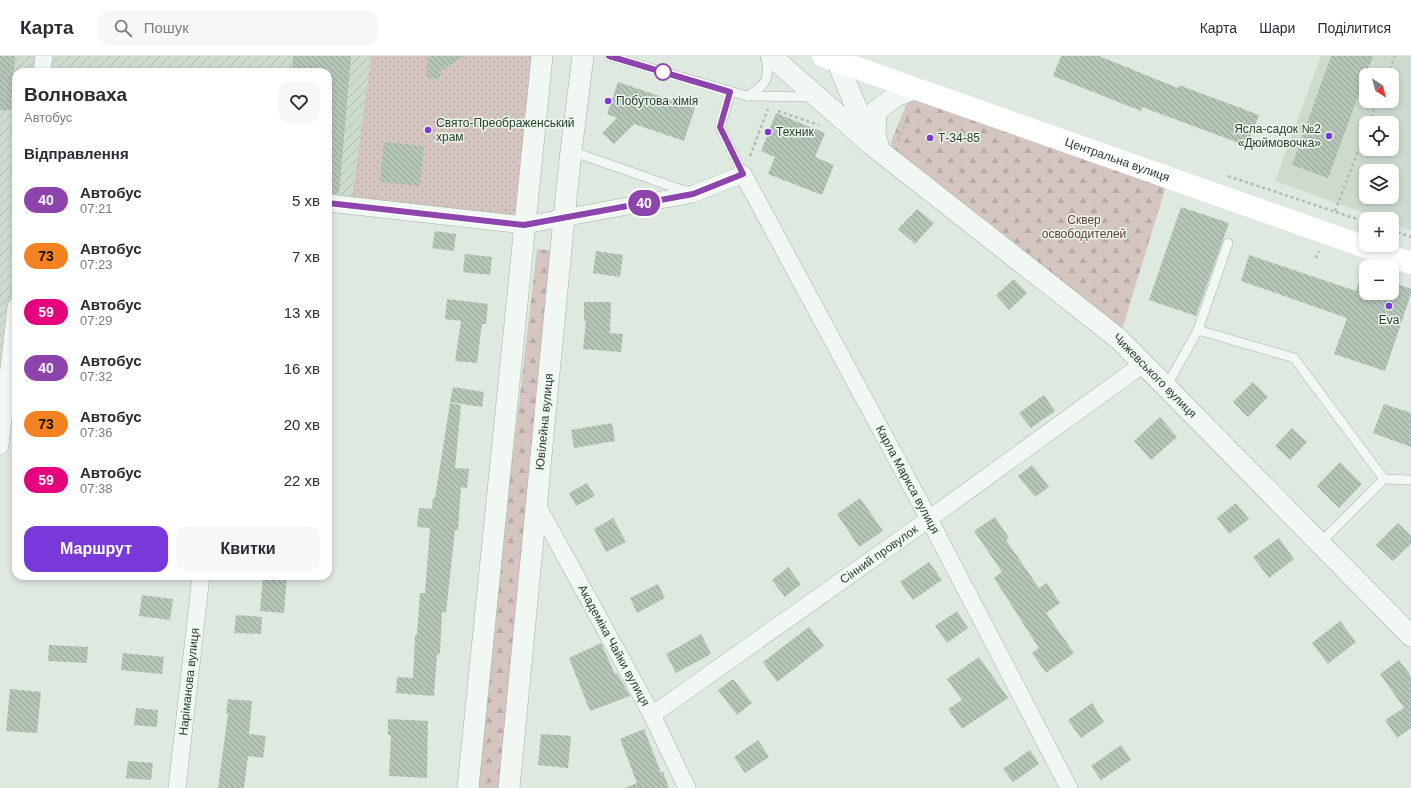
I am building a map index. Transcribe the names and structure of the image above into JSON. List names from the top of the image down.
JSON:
{
  "streets": {
    "main road": ["Центральна вулиця"],
    "street": [
      "Чижевського вулиця",
      "Ювілейна вулиця",
      "Карла Маркса вулиця",
      "Сінний провулок",
      "Академіка Чайки вулиця",
      "Наріманова вулиця"
    ]
  },
  "crossings": [
    ["Чижевського вулиця", "Сінний провулок"],
    ["Ювілейна вулиця", "Академіка Чайки вулиця"],
    ["Карла Маркса вулиця", "Сінний провулок"],
    ["Сінний провулок", "Академіка Чайки вулиця"]
  ],
  "parks": ["Сквер освободителей"],
  "places": [
    "Побутова хімія",
    "Свято-Преображенський храм",
    "Техник",
    "Ясла-садок №2 «Дюймовочка»",
    "Т-34-85",
    "Eva"
  ],
  "lines": ["bus line 40"],
  "north": "bottom right",
  "page": {
    "header": "Карта",
    "search": "Пошук",
    "nav": ["Карта", "Шари", "Поділитися"],
    "on_map": "40",
    "map_buttons": ["+", "−"],
    "heading": [
      ["Волноваха", "Автобус"],
      "Відправлення"
    ],
    "list": [
      {
        "mark": "40",
        "name": "Автобус",
        "note": "07:21",
        "value": "5 хв"
      },
      {
        "mark": "73",
        "name": "Автобус",
        "note": "07:23",
        "value": "7 хв"
      },
      {
        "mark": "59",
        "name": "Автобус",
        "note": "07:29",
        "value": "13 хв"
      },
      {
        "mark": "40",
        "name": "Автобус",
        "note": "07:32",
        "value": "16 хв"
      },
      {
        "mark": "73",
        "name": "Автобус",
        "note": "07:36",
        "value": "20 хв"
      },
      {
        "mark": "59",
        "name": "Автобус",
        "note": "07:38",
        "value": "22 хв"
      }
    ],
    "buttons": ["Маршрут", "Квитки"]
  }
}
